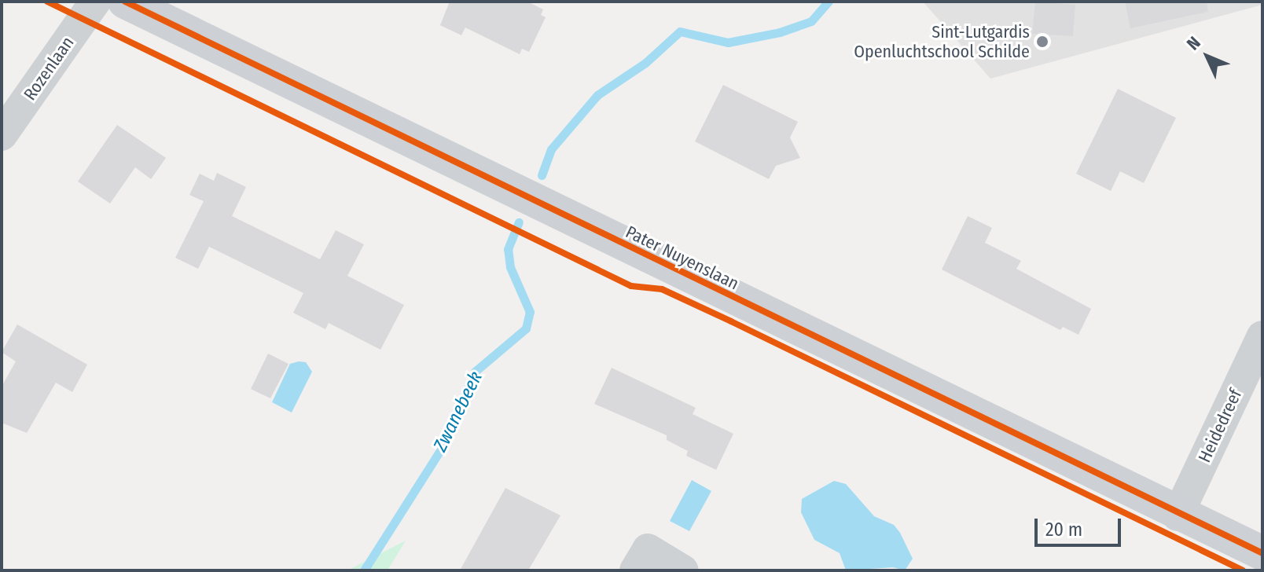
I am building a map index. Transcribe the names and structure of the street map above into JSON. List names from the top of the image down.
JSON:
{
  "streets": {
    "street": ["Rozenlaan", "Pater Nuyenslaan", "Heidedreef"]
  },
  "crossings": [
    ["Pater Nuyenslaan", "Heidedreef"]
  ],
  "water": ["Zwanebeek"],
  "places": ["Sint-Lutgardis Openluchtschool Schilde"],
  "scale_bar": "20 m",
  "north": "top left"
}
